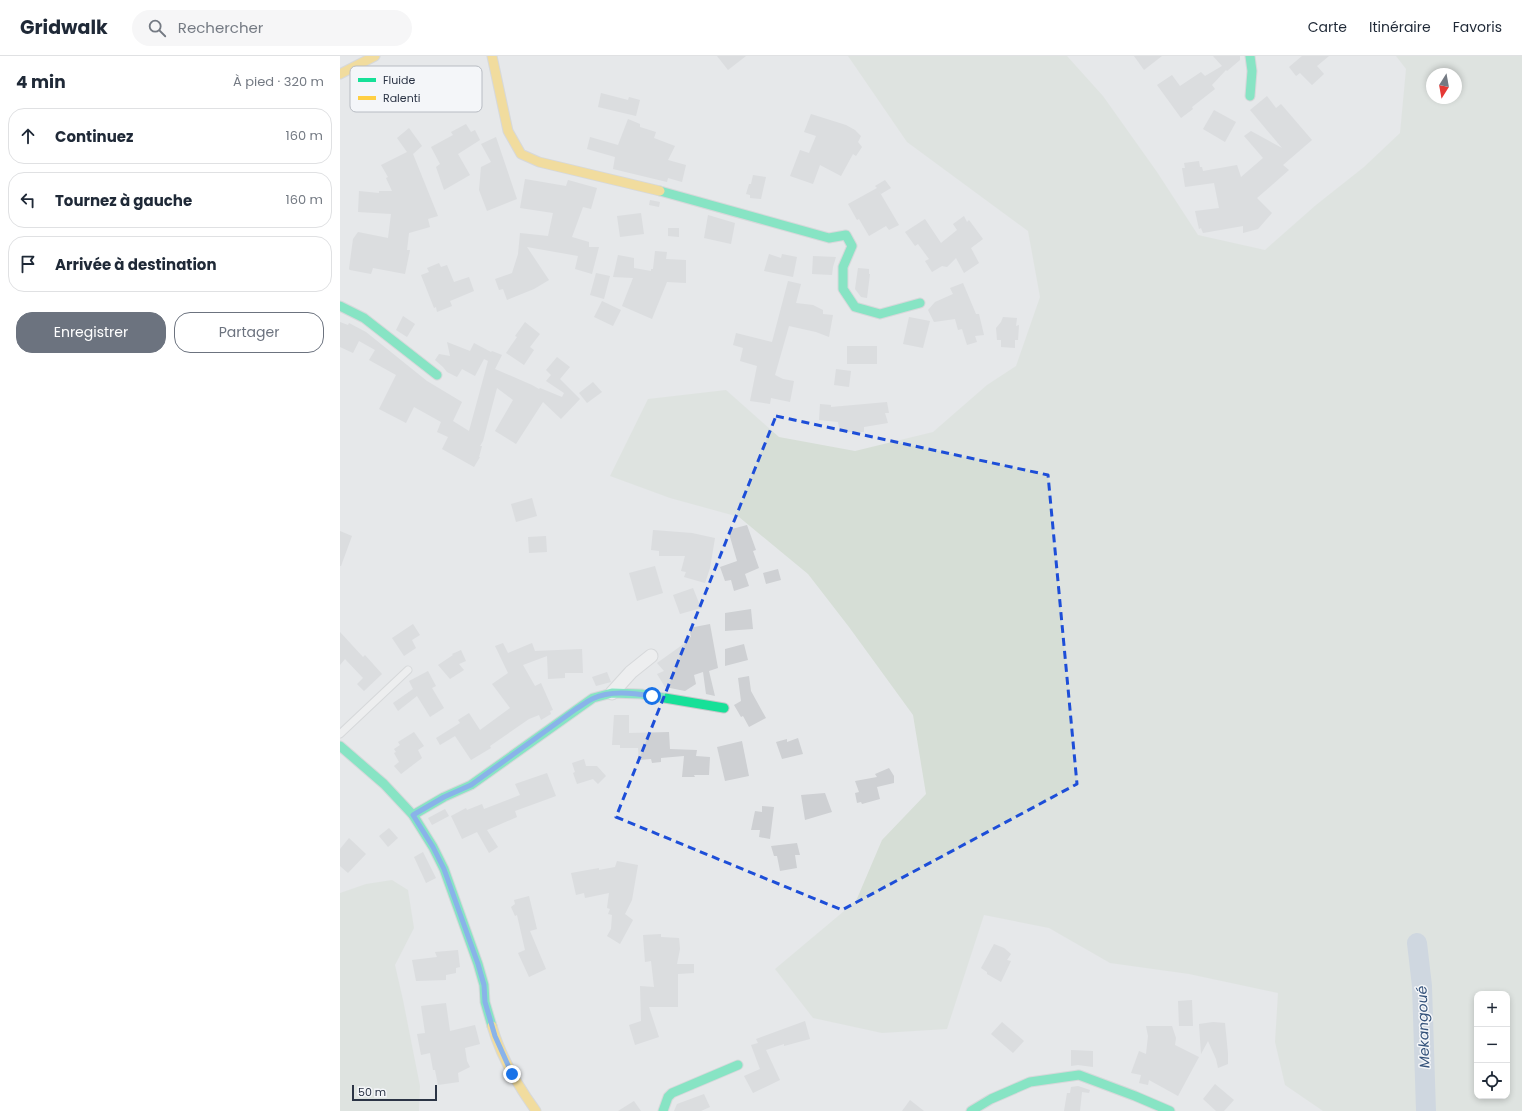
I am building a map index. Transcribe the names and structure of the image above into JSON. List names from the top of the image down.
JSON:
{
  "water": ["Mekangoué"],
  "legend": ["Fluide", "Ralenti"],
  "scale_bar": "50 m",
  "north": "bottom",
  "page": {
    "header": "Gridwalk",
    "search": "Rechercher",
    "nav": ["Carte", "Itinéraire", "Favoris"],
    "heading": ["4 min", "À pied · 320 m"],
    "list": [
      ["Continuez", "160 m"],
      ["Tournez à gauche", "160 m"],
      "Arrivée à destination"
    ],
    "buttons": ["Enregistrer", "Partager"],
    "map_buttons": ["+", "−"],
    "scale": "50 m"
  }
}
